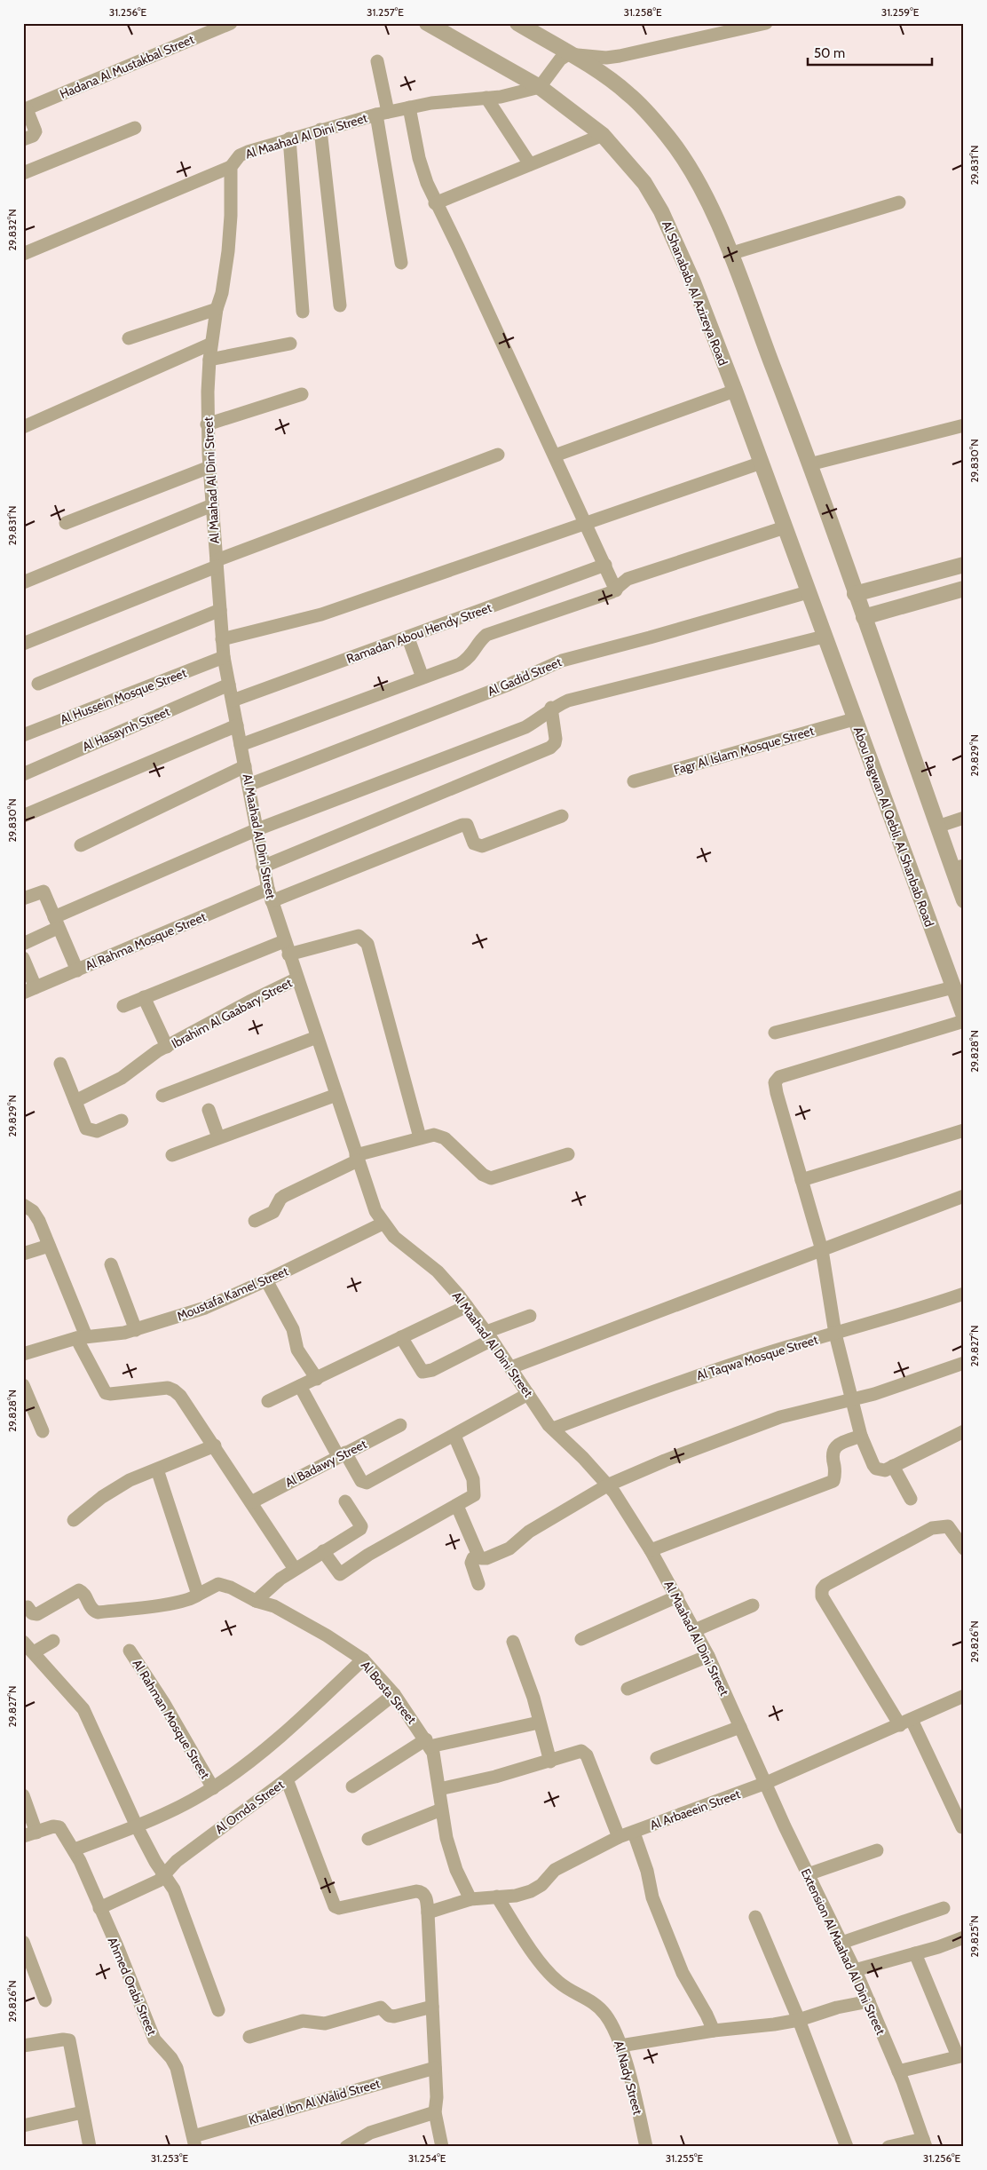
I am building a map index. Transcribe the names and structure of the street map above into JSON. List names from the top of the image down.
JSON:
{
  "streets": {
    "street": [
      "Hadana Al Mustakbal Street",
      "Al Maahad Al Dini Street",
      "Al Shanabab, Al Azizeya Road",
      "Ramadan Abou Hendy Street",
      "Al Gadid Street",
      "Al Hussein Mosque Street",
      "Al Hasaynh Street",
      "Fagr Al Islam Mosque Street",
      "Abou Ragwan Al Qebli, Al Shanbab Road",
      "Al Rahma Mosque Street",
      "Ibrahim Al Gaabary Street",
      "Moustafa Kamel Street",
      "Al Taqwa Mosque Street",
      "Al Badawy Street",
      "Al Bosta Street",
      "Al Rahman Mosque Street",
      "Al Omda Street",
      "Al Arbaeein Street",
      "Extension Al Maahad Al Dini Street",
      "Ahmed Orabi Street",
      "Al Nady Street",
      "Khaled Ibn Al Walid Street"
    ]
  },
  "crossings": [
    ["Al Maahad Al Dini Street", "Al Shanabab, Al Azizeya Road"],
    ["Al Maahad Al Dini Street", "Ramadan Abou Hendy Street"],
    ["Al Maahad Al Dini Street", "Al Gadid Street"],
    ["Al Maahad Al Dini Street", "Al Hussein Mosque Street"],
    ["Al Maahad Al Dini Street", "Al Hasaynh Street"],
    ["Al Maahad Al Dini Street", "Al Rahma Mosque Street"],
    ["Al Maahad Al Dini Street", "Ibrahim Al Gaabary Street"],
    ["Al Maahad Al Dini Street", "Moustafa Kamel Street"],
    ["Al Maahad Al Dini Street", "Al Taqwa Mosque Street"],
    ["Al Maahad Al Dini Street", "Al Arbaeein Street"],
    ["Al Maahad Al Dini Street", "Extension Al Maahad Al Dini Street"],
    ["Al Shanabab, Al Azizeya Road", "Al Gadid Street"],
    ["Al Shanabab, Al Azizeya Road", "Abou Ragwan Al Qebli, Al Shanbab Road"],
    ["Fagr Al Islam Mosque Street", "Abou Ragwan Al Qebli, Al Shanbab Road"],
    ["Al Bosta Street", "Al Omda Street"],
    ["Al Bosta Street", "Al Arbaeein Street"],
    ["Al Omda Street", "Ahmed Orabi Street"],
    ["Al Arbaeein Street", "Extension Al Maahad Al Dini Street"],
    ["Al Arbaeein Street", "Al Nady Street"],
    ["Ahmed Orabi Street", "Khaled Ibn Al Walid Street"]
  ],
  "scale_bar": "50 m",
  "coordinates": [
    "31.256°E",
    "31.257°E",
    "31.258°E",
    "31.259°E",
    "29.831°N",
    "29.832°N",
    "29.830°N",
    "29.829°N",
    "29.828°N",
    "29.827°N",
    "29.826°N",
    "29.825°N",
    "31.253°E",
    "31.254°E",
    "31.255°E"
  ]
}
